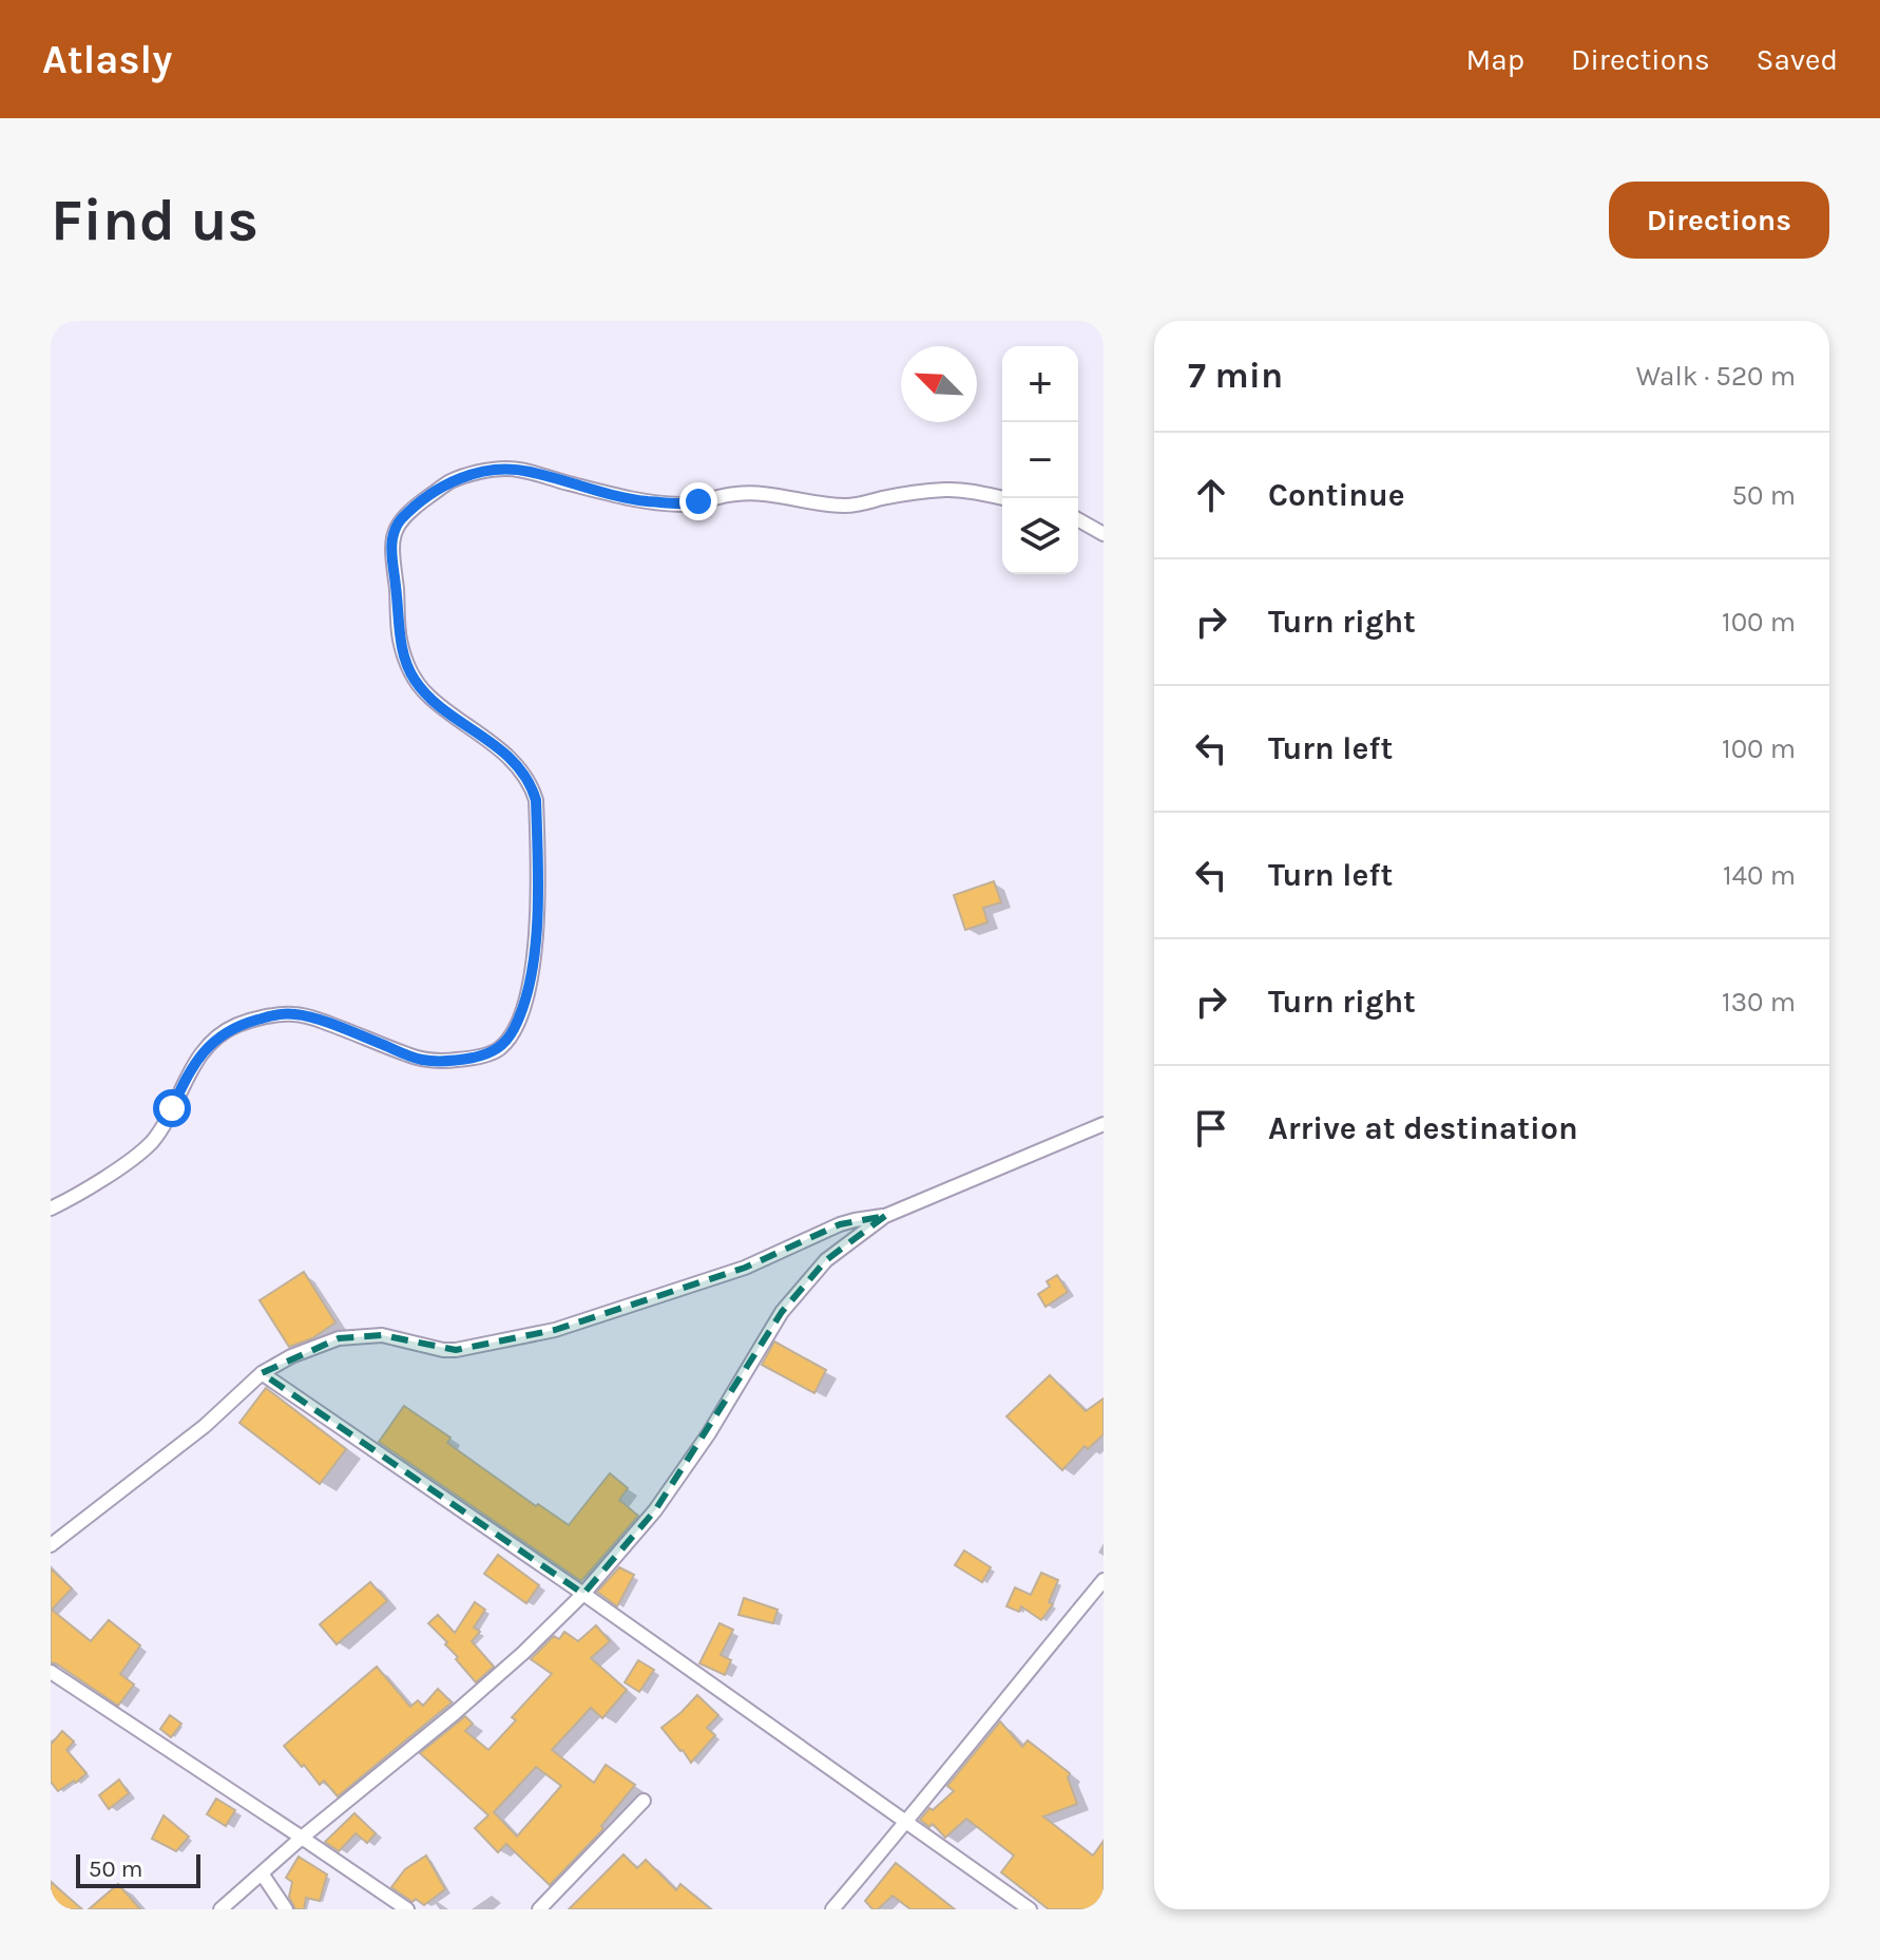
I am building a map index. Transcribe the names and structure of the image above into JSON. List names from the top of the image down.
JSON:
{
  "scale_bar": "50 m",
  "north": "top left",
  "page": {
    "header": "Atlasly",
    "nav": ["Map", "Directions", "Saved"],
    "buttons": "Directions",
    "title": "Find us",
    "heading": ["7 min", "Walk · 520 m"],
    "map_buttons": ["+", "−"],
    "list": [
      ["Continue", "50 m"],
      ["Turn right", "100 m"],
      ["Turn left", "100 m"],
      ["Turn left", "140 m"],
      ["Turn right", "130 m"],
      "Arrive at destination"
    ],
    "scale": "50 m"
  }
}
